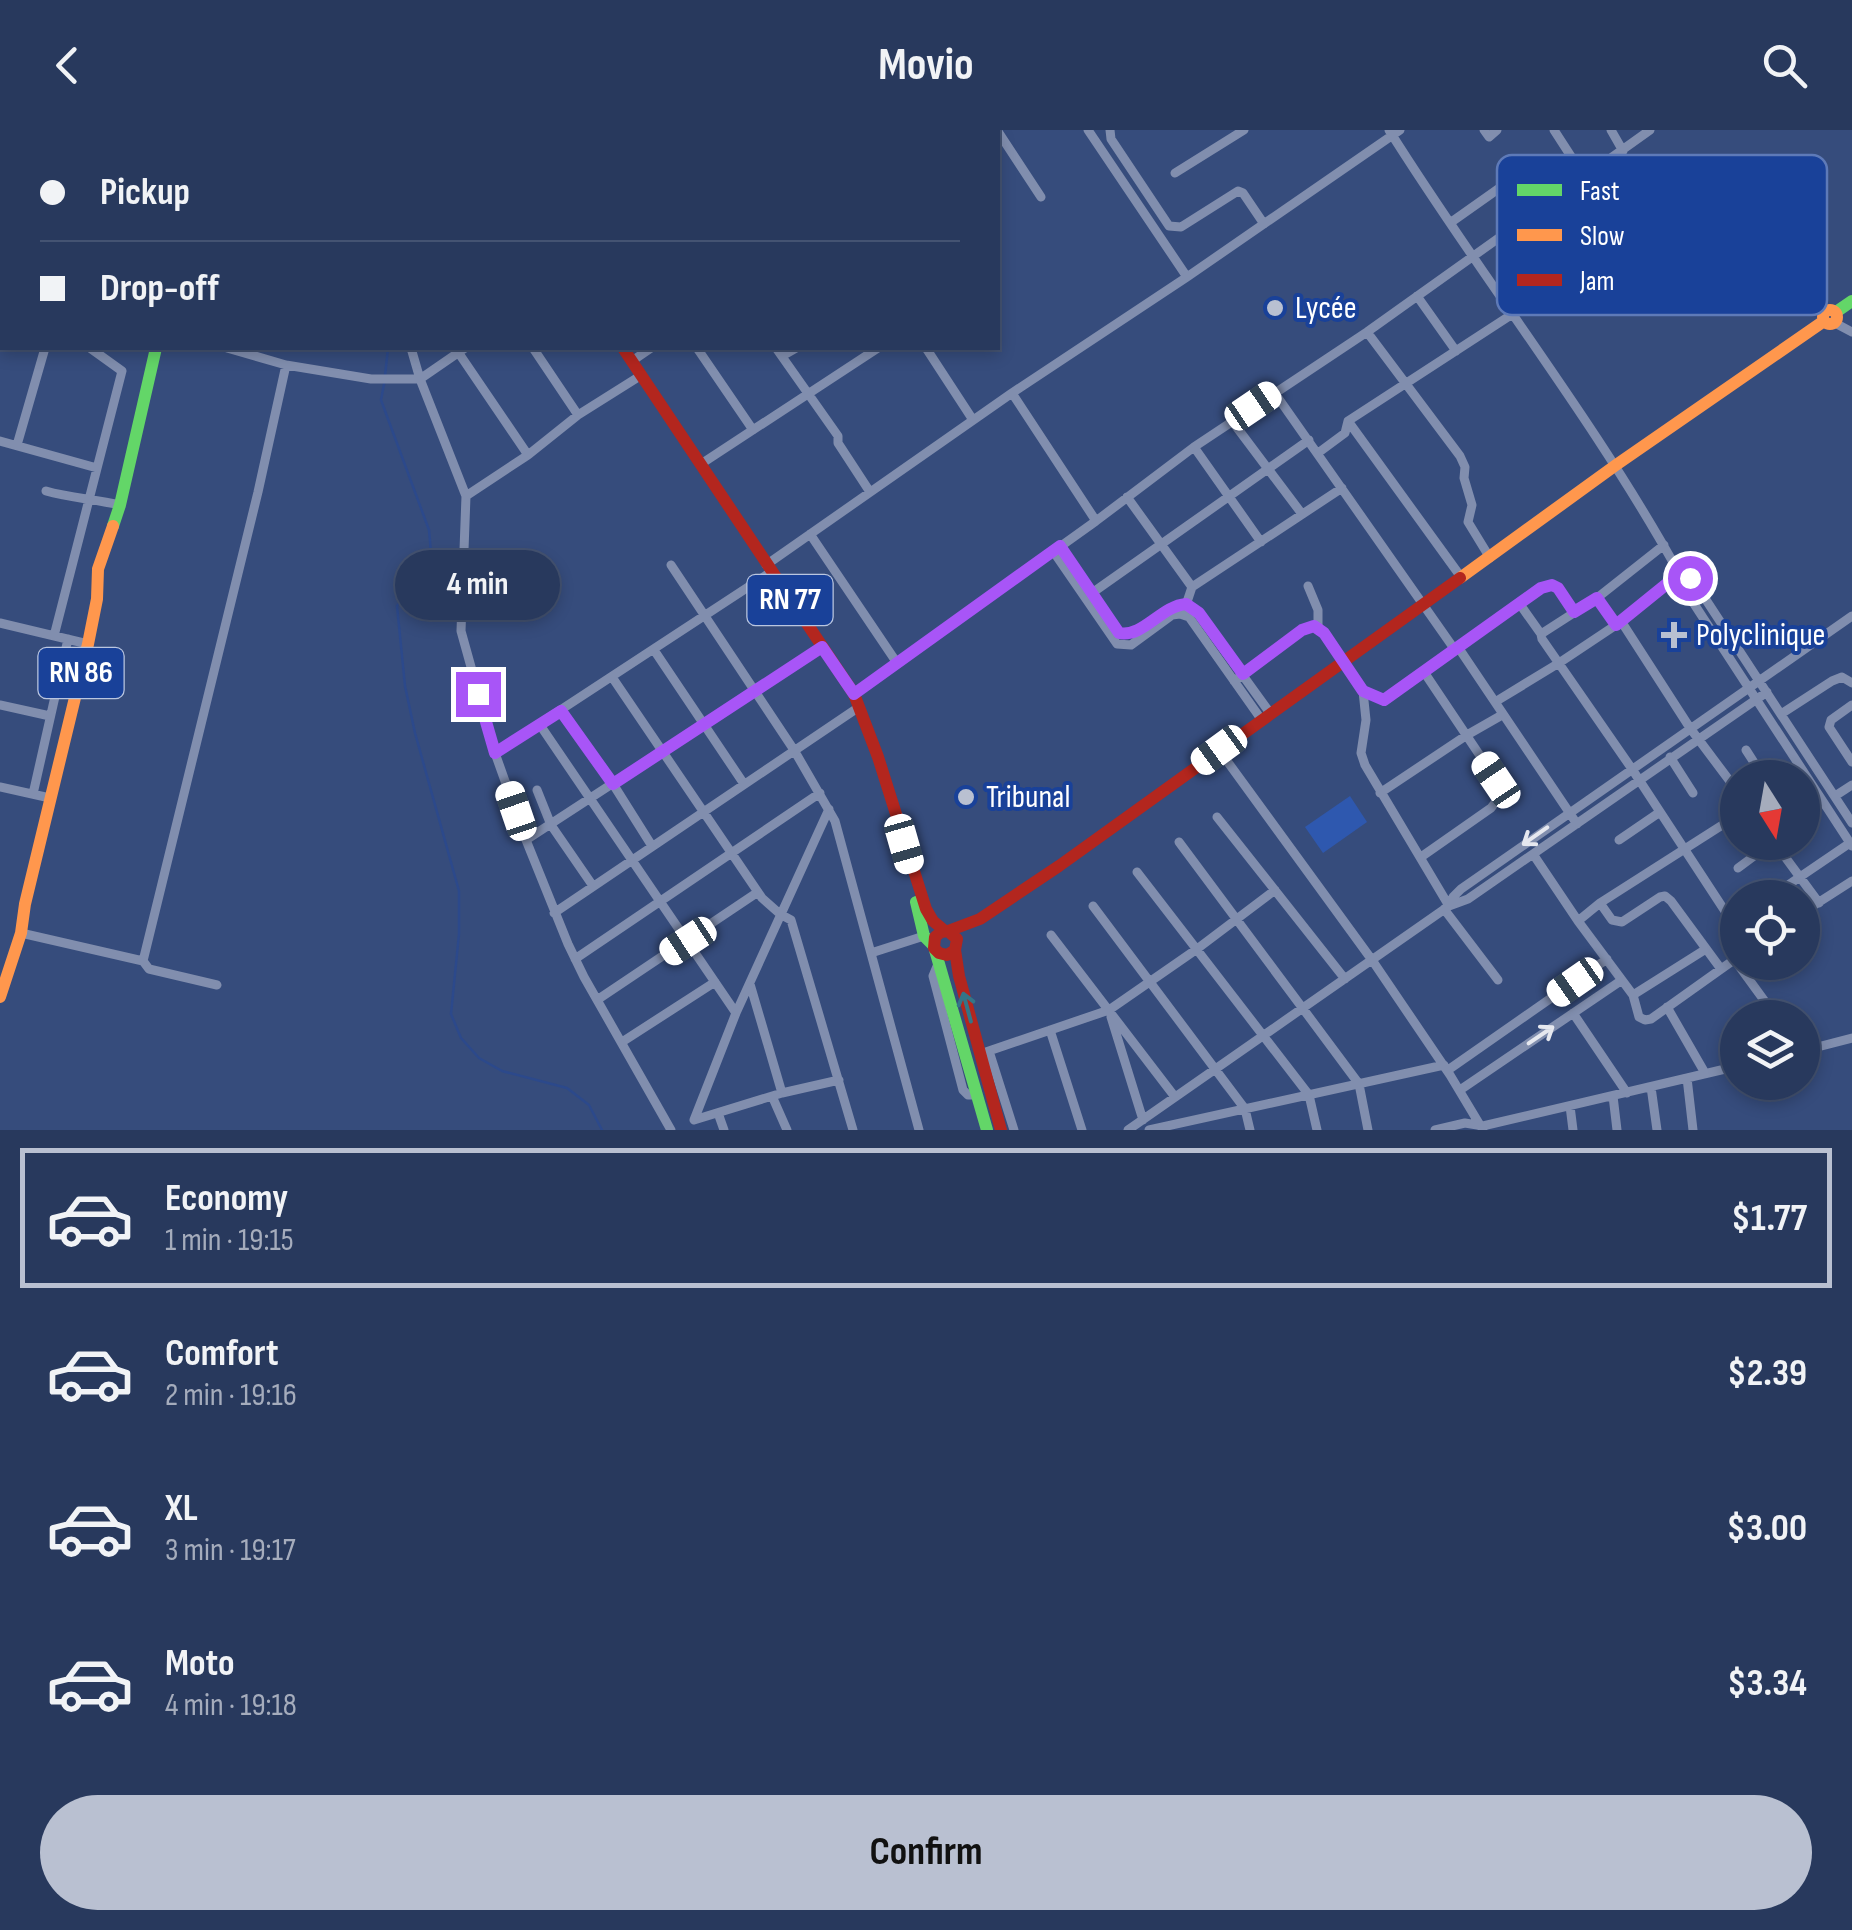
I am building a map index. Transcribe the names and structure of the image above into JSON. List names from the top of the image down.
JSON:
{
  "streets": {
    "main road": ["RN 77", "RN 86"]
  },
  "places": {
    "other": ["Lycée", "Tribunal"],
    "health": ["Polyclinique"]
  },
  "legend": ["Fast", "Slow", "Jam"],
  "north": "bottom",
  "page": {
    "header": "Movio",
    "banner": ["Pickup", "Drop-off"],
    "bubble": "4 min",
    "list": [
      {
        "name": "Economy",
        "note": "1 min · 19:15",
        "value": "$1.77"
      },
      {
        "name": "Comfort",
        "note": "2 min · 19:16",
        "value": "$2.39"
      },
      {
        "name": "XL",
        "note": "3 min · 19:17",
        "value": "$3.00"
      },
      {
        "name": "Moto",
        "note": "4 min · 19:18",
        "value": "$3.34"
      }
    ],
    "buttons": "Confirm"
  }
}
